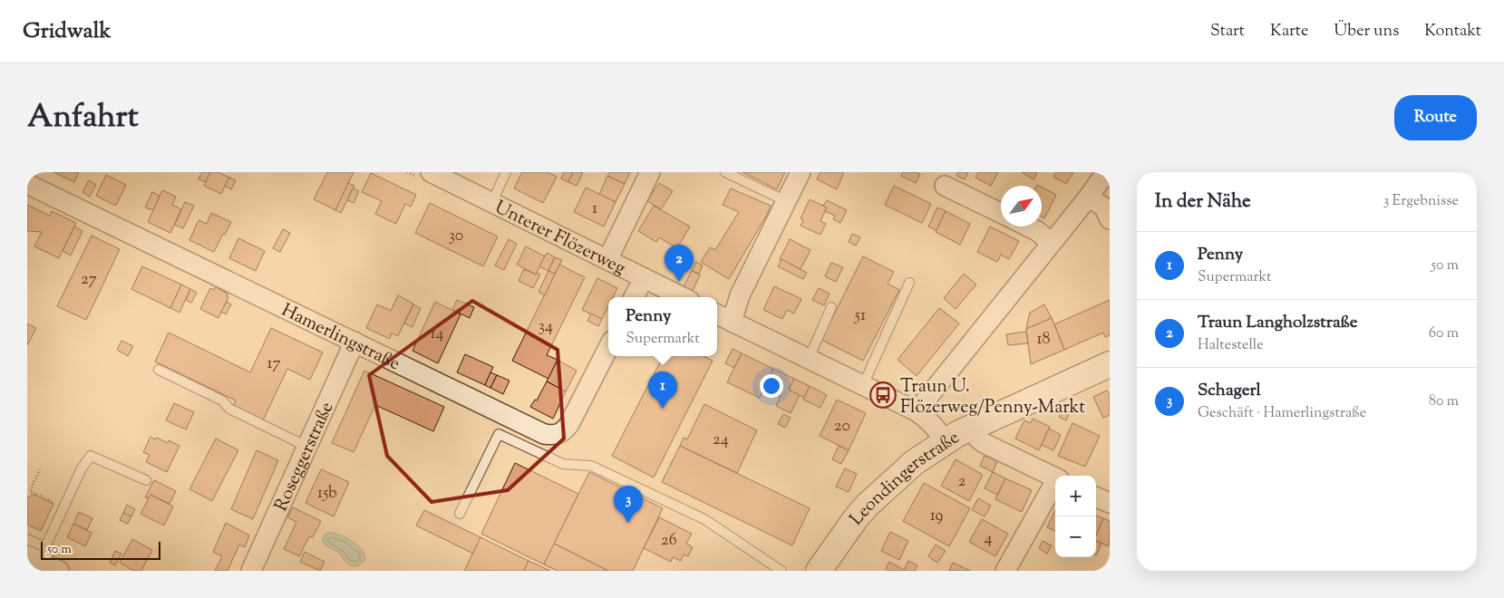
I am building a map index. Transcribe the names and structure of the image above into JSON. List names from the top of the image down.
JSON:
{
  "streets": {
    "street": [
      "Unterer Flözerweg",
      "Hamerlingstraße",
      "Roseggerstraße",
      "Leondingerstraße"
    ]
  },
  "crossings": [
    ["Hamerlingstraße", "Roseggerstraße"]
  ],
  "places": {
    "bus stop": ["Traun U. Flözerweg/Penny-Markt"]
  },
  "house_numbers": [
    "1",
    "30",
    "27",
    "51",
    "34",
    "14",
    "18",
    "17",
    "20",
    "24",
    "2",
    "15b",
    "19",
    "4",
    "26"
  ],
  "scale_bar": "50 m",
  "north": "top right",
  "page": {
    "header": "Gridwalk",
    "nav": [
      "Start",
      "Karte",
      "Über uns",
      "Kontakt"
    ],
    "title": "Anfahrt",
    "buttons": "Route",
    "heading": ["In der Nähe", "3 Ergebnisse"],
    "list": [
      {
        "mark": "1",
        "name": "Penny",
        "note": "Supermarkt",
        "value": "50 m"
      },
      {
        "mark": "2",
        "name": "Traun Langholzstraße",
        "note": "Haltestelle",
        "value": "60 m"
      },
      {
        "mark": "3",
        "name": "Schagerl",
        "note": "Geschäft · Hamerlingstraße",
        "value": "80 m"
      }
    ],
    "pins": ["2", "1", "3"],
    "popup": ["Penny", "Supermarkt"],
    "map_buttons": ["+", "−"],
    "scale": "50 m"
  }
}
